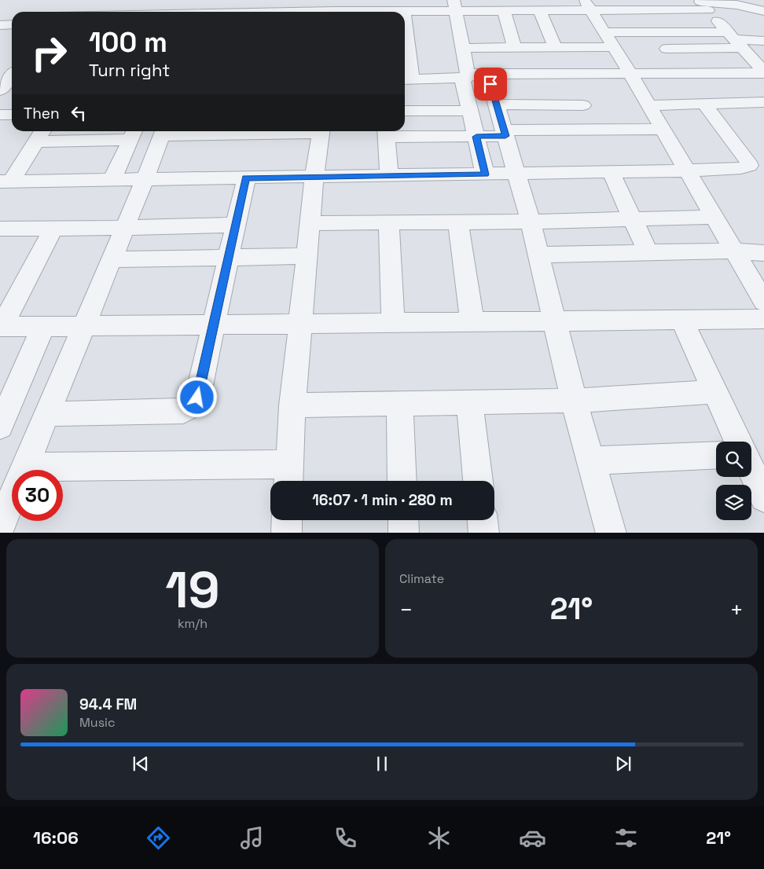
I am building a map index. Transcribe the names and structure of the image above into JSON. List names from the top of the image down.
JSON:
{
  "page": {
    "turn": ["100 m", "Turn right"],
    "then": "Then",
    "limit": "30",
    "trip": "16:07 · 1 min · 280 m",
    "tile": [
      ["19", "km/h"],
      "Climate"
    ],
    "heat": ["−", "21°", "+"],
    "song": ["94.4 FM", "Music"],
    "tabs": ["16:06", "21°"]
  }
}
